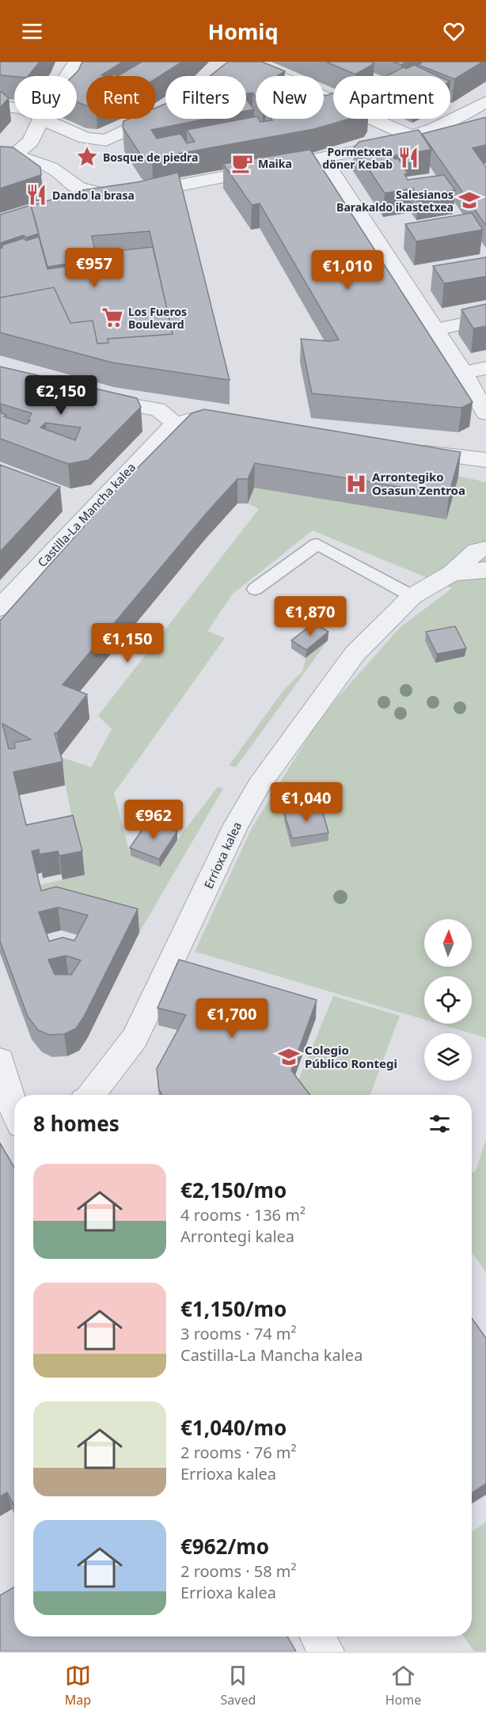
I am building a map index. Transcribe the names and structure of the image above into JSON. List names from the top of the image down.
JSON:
{
  "streets": {
    "street": ["Castilla-La Mancha kalea", "Errioxa kalea"]
  },
  "places": {
    "place": ["Bosque de piedra"],
    "restaurant": ["Pormetxeta döner Kebab", "Dando la brasa"],
    "cafe": ["Maika"],
    "school or university": ["Salesianos Barakaldo ikastetxea", "Colegio Público Rontegi"],
    "supermarket": ["Los Fueros Boulevard"],
    "hospital": ["Arrontegiko Osasun Zentroa"]
  },
  "north": "top",
  "page": {
    "header": "Homiq",
    "chip": [
      "Buy",
      "Rent",
      "Filters",
      "New",
      "Apartment"
    ],
    "price": [
      "€957",
      "€1,010",
      "€2,150",
      "€1,870",
      "€1,150",
      "€1,040",
      "€962",
      "€1,700"
    ],
    "heading": "8 homes",
    "list": [
      {
        "name": "€2,150/mo",
        "note": "4 rooms · 136 m² · Arrontegi kalea"
      },
      {
        "name": "€1,150/mo",
        "note": "3 rooms · 74 m² · Castilla-La Mancha kalea"
      },
      {
        "name": "€1,040/mo",
        "note": "2 rooms · 76 m² · Errioxa kalea"
      },
      {
        "name": "€962/mo",
        "note": "2 rooms · 58 m² · Errioxa kalea"
      }
    ],
    "tabs": ["Map", "Saved", "Home"]
  }
}
